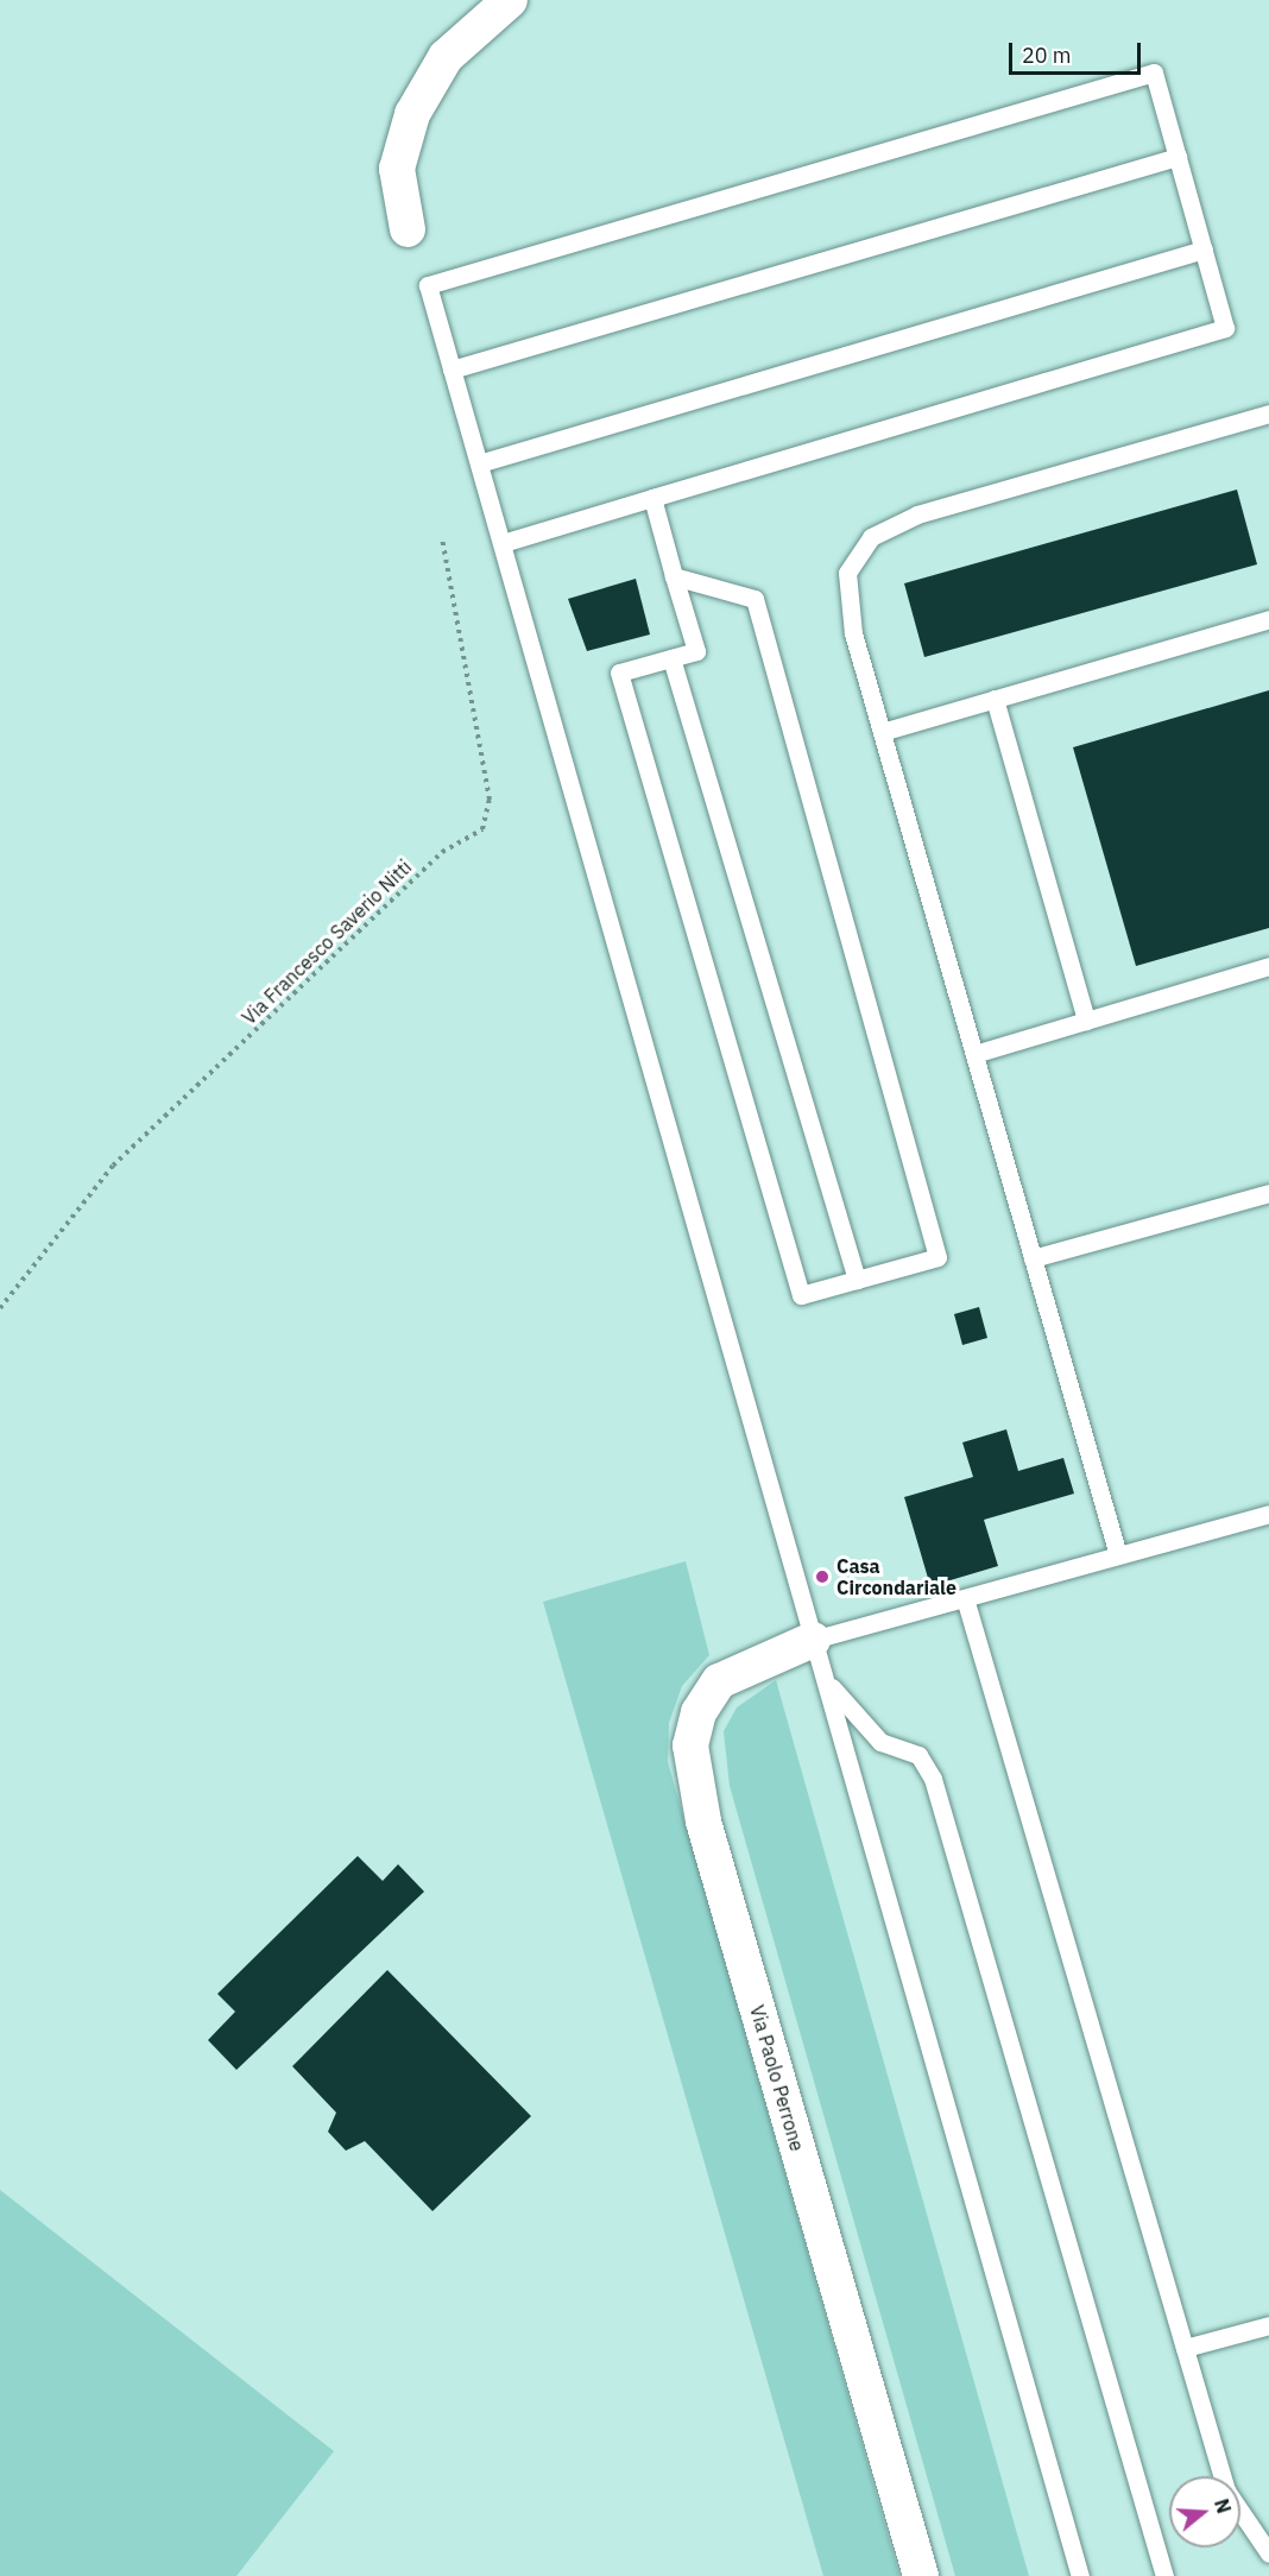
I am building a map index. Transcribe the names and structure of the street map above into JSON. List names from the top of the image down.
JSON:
{
  "streets": {
    "street": ["Via Paolo Perrone"],
    "path": ["Via Francesco Saverio Nitti"]
  },
  "places": ["Casa Circondariale"],
  "scale_bar": "20 m",
  "north": "right"
}
